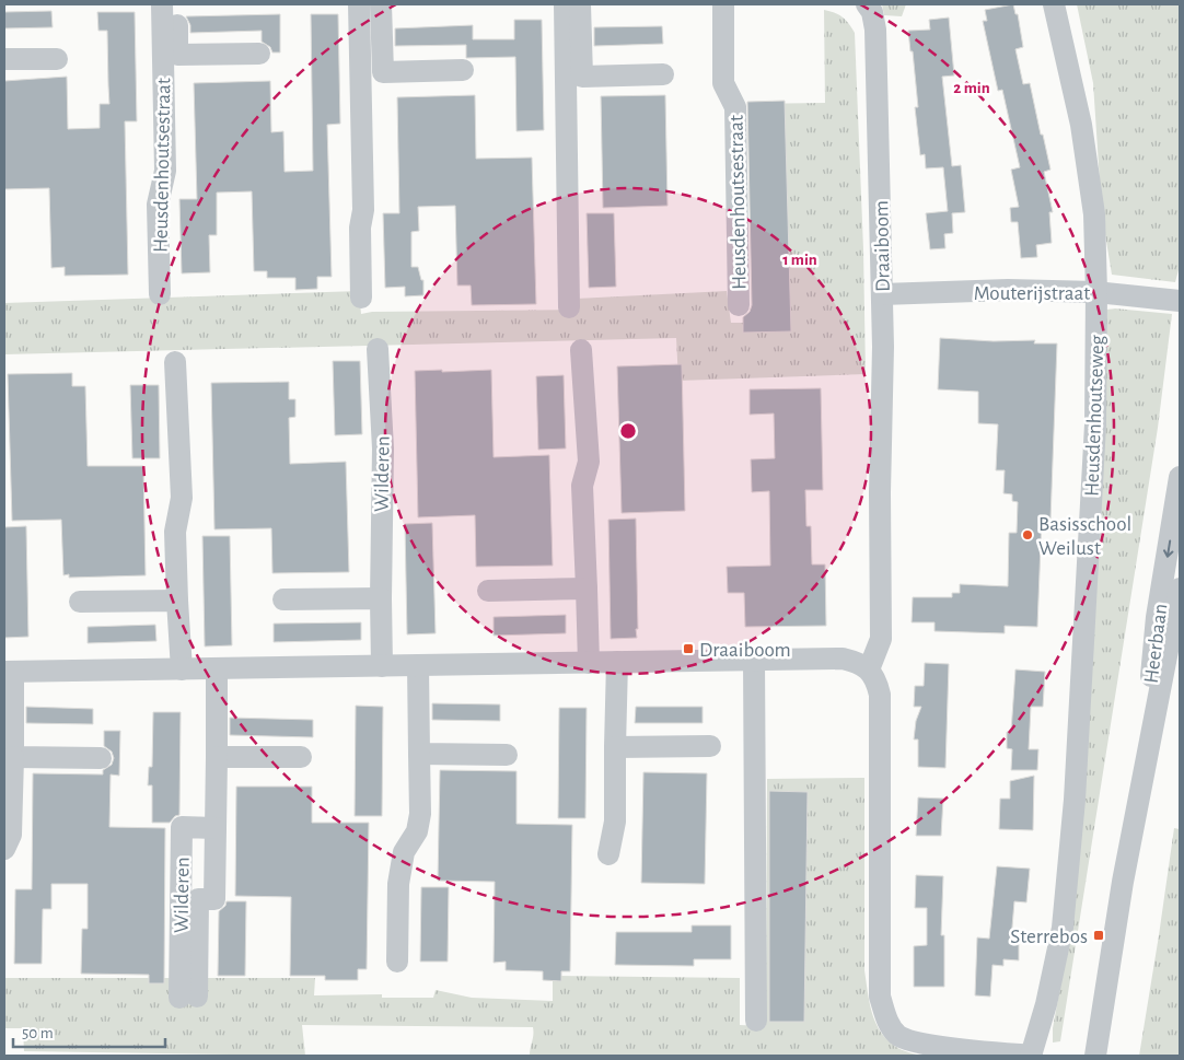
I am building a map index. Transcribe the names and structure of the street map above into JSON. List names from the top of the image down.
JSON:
{
  "streets": {
    "street": [
      "Heusdenhoutsestraat",
      "Draaiboom",
      "Mouterijstraat",
      "Heusdenhoutseweg",
      "Wilderen",
      "Heerbaan"
    ]
  },
  "crossings": [
    ["Draaiboom", "Mouterijstraat"],
    ["Mouterijstraat", "Heusdenhoutseweg"]
  ],
  "places": {
    "other": ["Basisschool Weilust"],
    "transit": ["Draaiboom", "Sterrebos"]
  },
  "scale_bar": "50 m",
  "rings": ["2 min", "1 min"]
}
